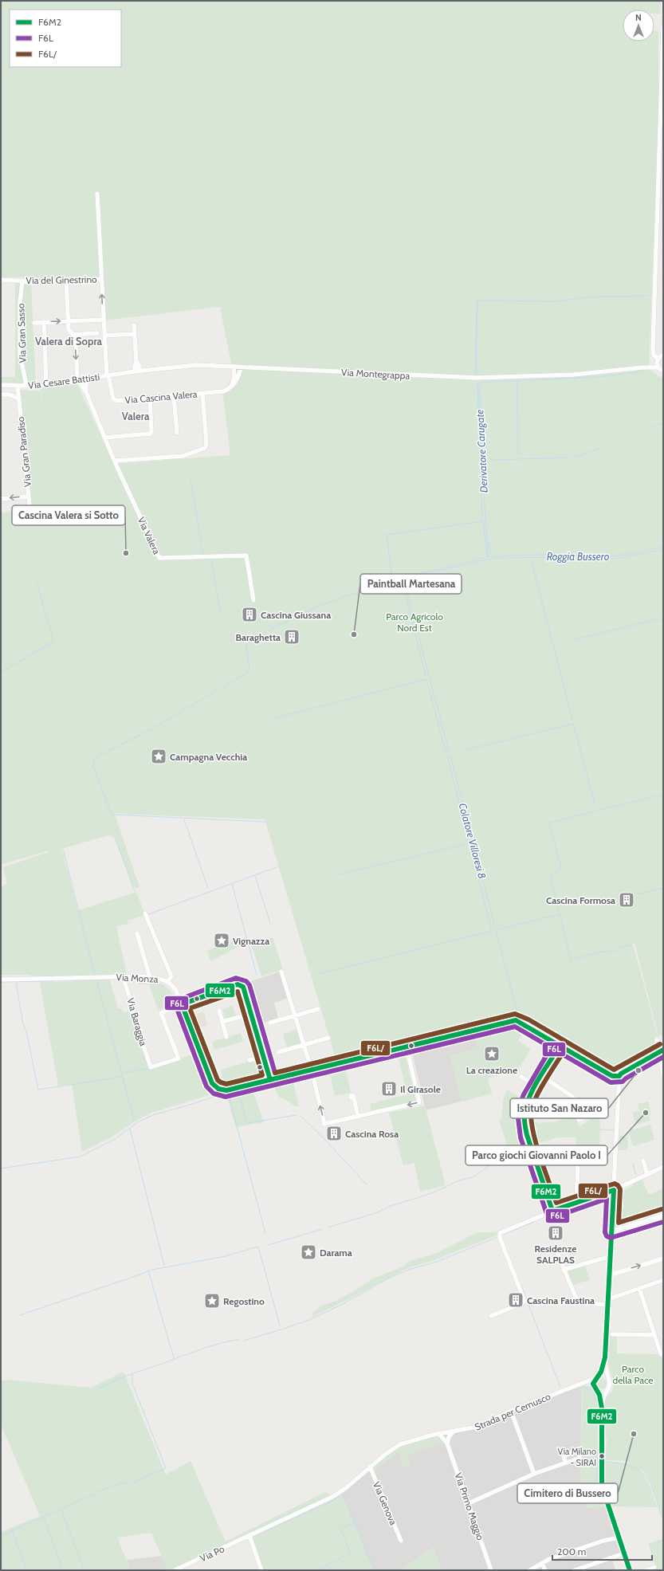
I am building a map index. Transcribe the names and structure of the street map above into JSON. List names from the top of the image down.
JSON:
{
  "streets": {
    "street": [
      "Via del Ginestrino",
      "Via Gran Sasso",
      "Via Montegrappa",
      "Via Cesare Battisti",
      "Via Cascina Valera",
      "Via Gran Paradiso",
      "Via Valera",
      "Via Monza",
      "Via Baraggia",
      "Strada per Cernusco",
      "Via Genova",
      "Via Primo Maggio",
      "Via Po"
    ]
  },
  "crossings": [
    ["Via del Ginestrino", "Via Gran Sasso"],
    ["Via del Ginestrino", "Via Montegrappa"],
    ["Via del Ginestrino", "Via Cesare Battisti"],
    ["Via del Ginestrino", "Via Cascina Valera"],
    ["Via Gran Sasso", "Via Cesare Battisti"],
    ["Via Montegrappa", "Via Cesare Battisti"],
    ["Via Montegrappa", "Via Cascina Valera"],
    ["Via Cesare Battisti", "Via Cascina Valera"],
    ["Via Cesare Battisti", "Via Gran Paradiso"],
    ["Via Cesare Battisti", "Via Valera"],
    ["Via Monza", "Via Baraggia"],
    ["Strada per Cernusco", "Via Genova"],
    ["Strada per Cernusco", "Via Primo Maggio"],
    ["Strada per Cernusco", "Via Po"]
  ],
  "districts": ["Valera di Sopra", "Valera"],
  "water": ["Derivatore Carugate", "Roggia Bussero", "Colatore Villoresi 8"],
  "parks": ["Parco Agricolo Nord Est", "Parco della Pace"],
  "places": {
    "other": [
      "Cascina Valera si Sotto",
      "Paintball Martesana",
      "Istituto San Nazaro",
      "Parco giochi Giovanni Paolo I",
      "Cimitero di Bussero",
      "Via Milano - SIRAI"
    ],
    "building": [
      "Cascina Giussana",
      "Baraghetta",
      "Cascina Formosa",
      "Il Girasole",
      "Cascina Rosa",
      "Residenze SALPLAS",
      "Cascina Faustina"
    ],
    "place": [
      "Campagna Vecchia",
      "Vignazza",
      "La creazione",
      "Darama",
      "Regostino"
    ]
  },
  "lines": ["transit line F6L", "transit line F6M2", "transit line F6L/"],
  "legend": ["F6M2", "F6L", "F6L/"],
  "scale_bar": "200 m",
  "north": "top"
}
